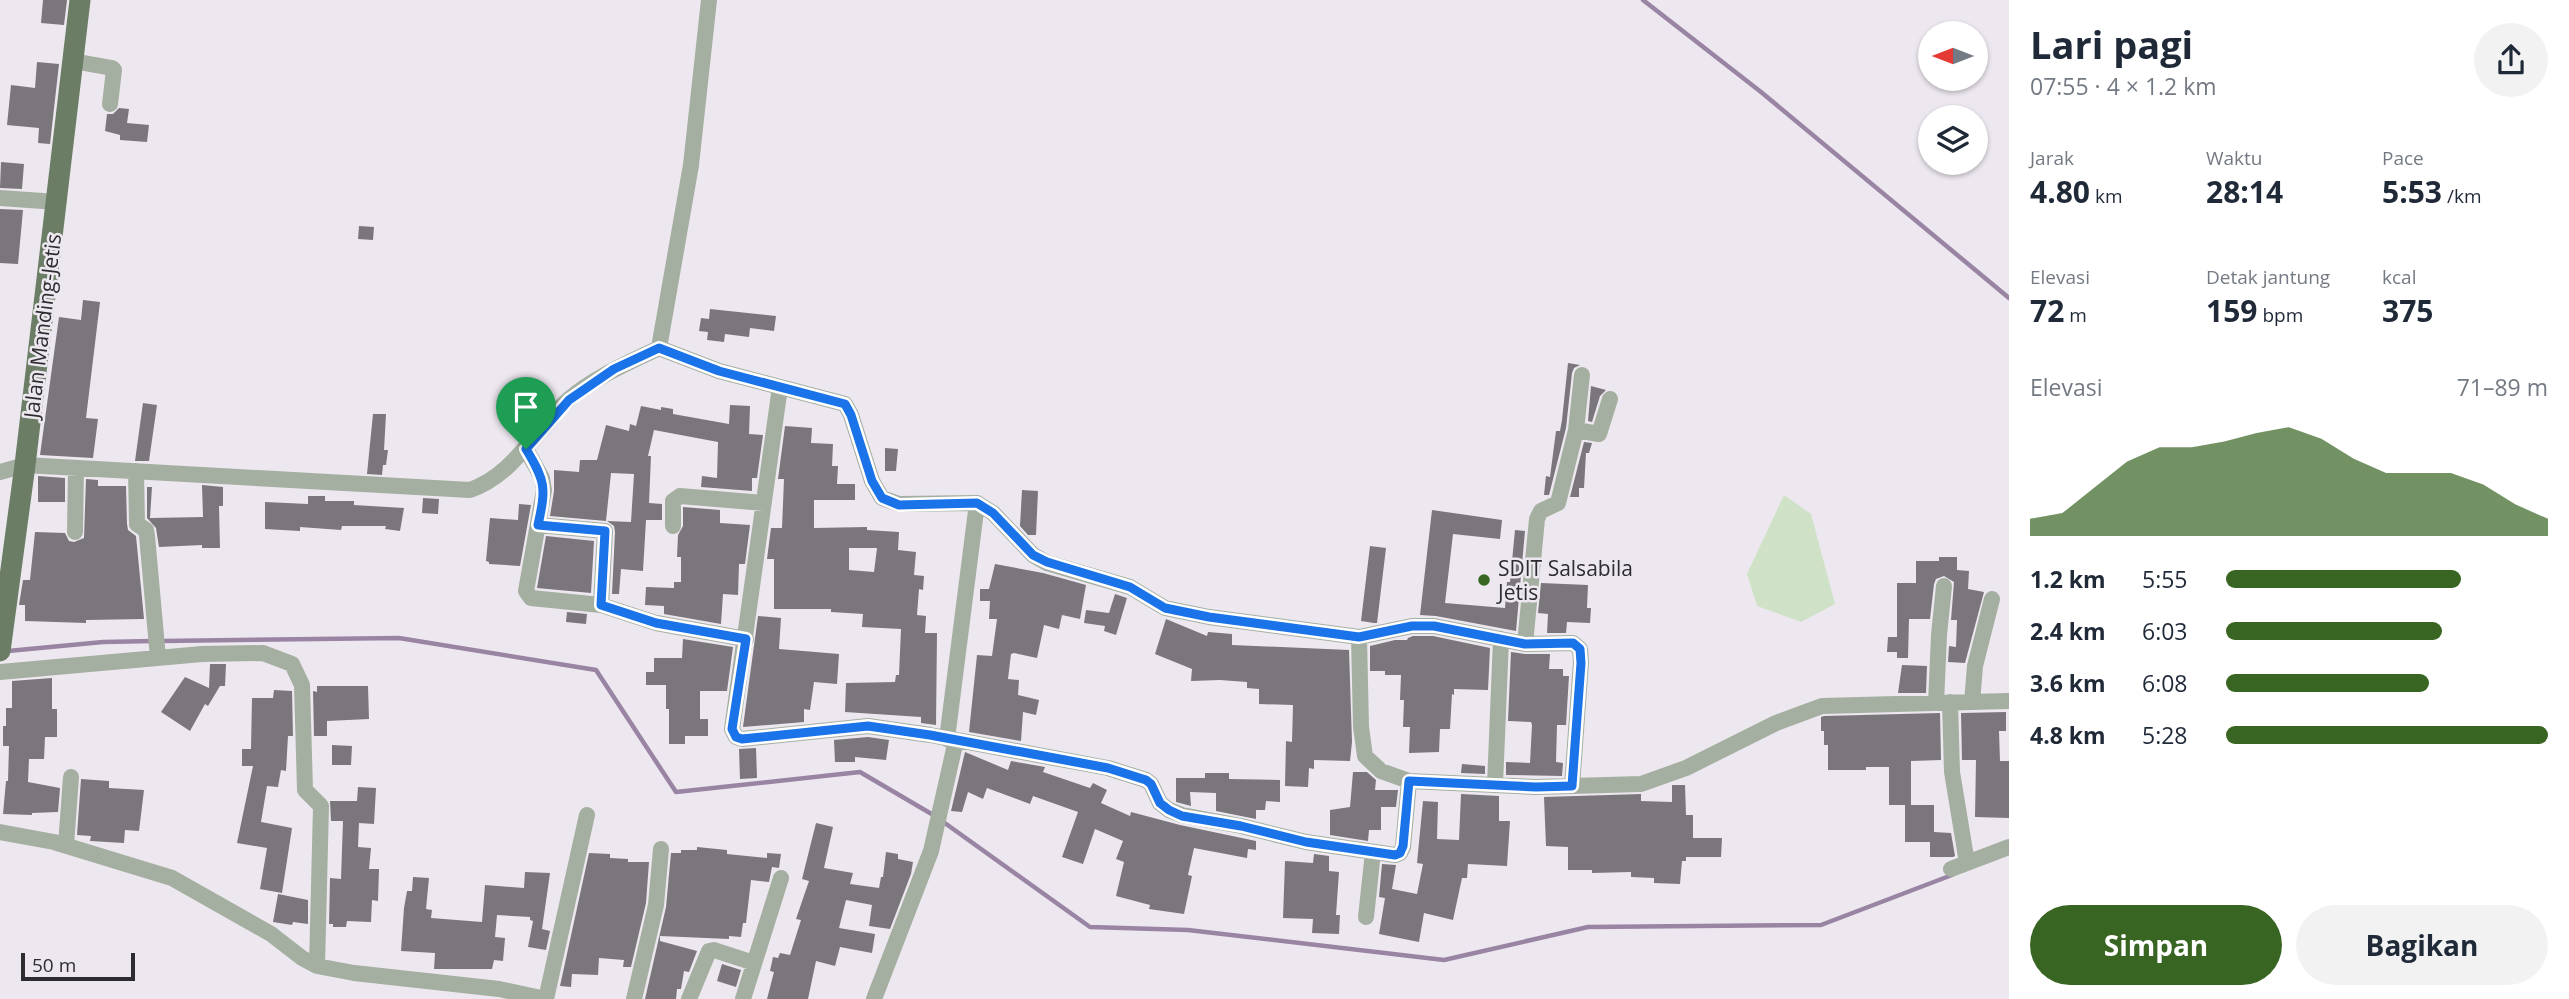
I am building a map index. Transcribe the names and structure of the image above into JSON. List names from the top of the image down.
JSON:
{
  "streets": {
    "main road": ["Jalan Manding-Jetis"]
  },
  "places": ["SDIT Salsabila Jetis"],
  "scale_bar": "50 m",
  "north": "left",
  "page": {
    "heading": ["Lari pagi", "07:55 · 4 × 1.2 km"],
    "stats": [
      ["Jarak", "4.80 km"],
      ["Waktu", "28:14"],
      ["Pace", "5:53 /km"],
      ["Elevasi", "72 m"],
      ["Detak jantung", "159 bpm"],
      ["kcal", "375"]
    ],
    "chart": ["Elevasi", "71–89 m"],
    "list": [
      {
        "name": "1.2 km",
        "note": "5:55"
      },
      {
        "name": "2.4 km",
        "note": "6:03"
      },
      {
        "name": "3.6 km",
        "note": "6:08"
      },
      {
        "name": "4.8 km",
        "note": "5:28"
      }
    ],
    "buttons": ["Simpan", "Bagikan"],
    "scale": "50 m"
  }
}
